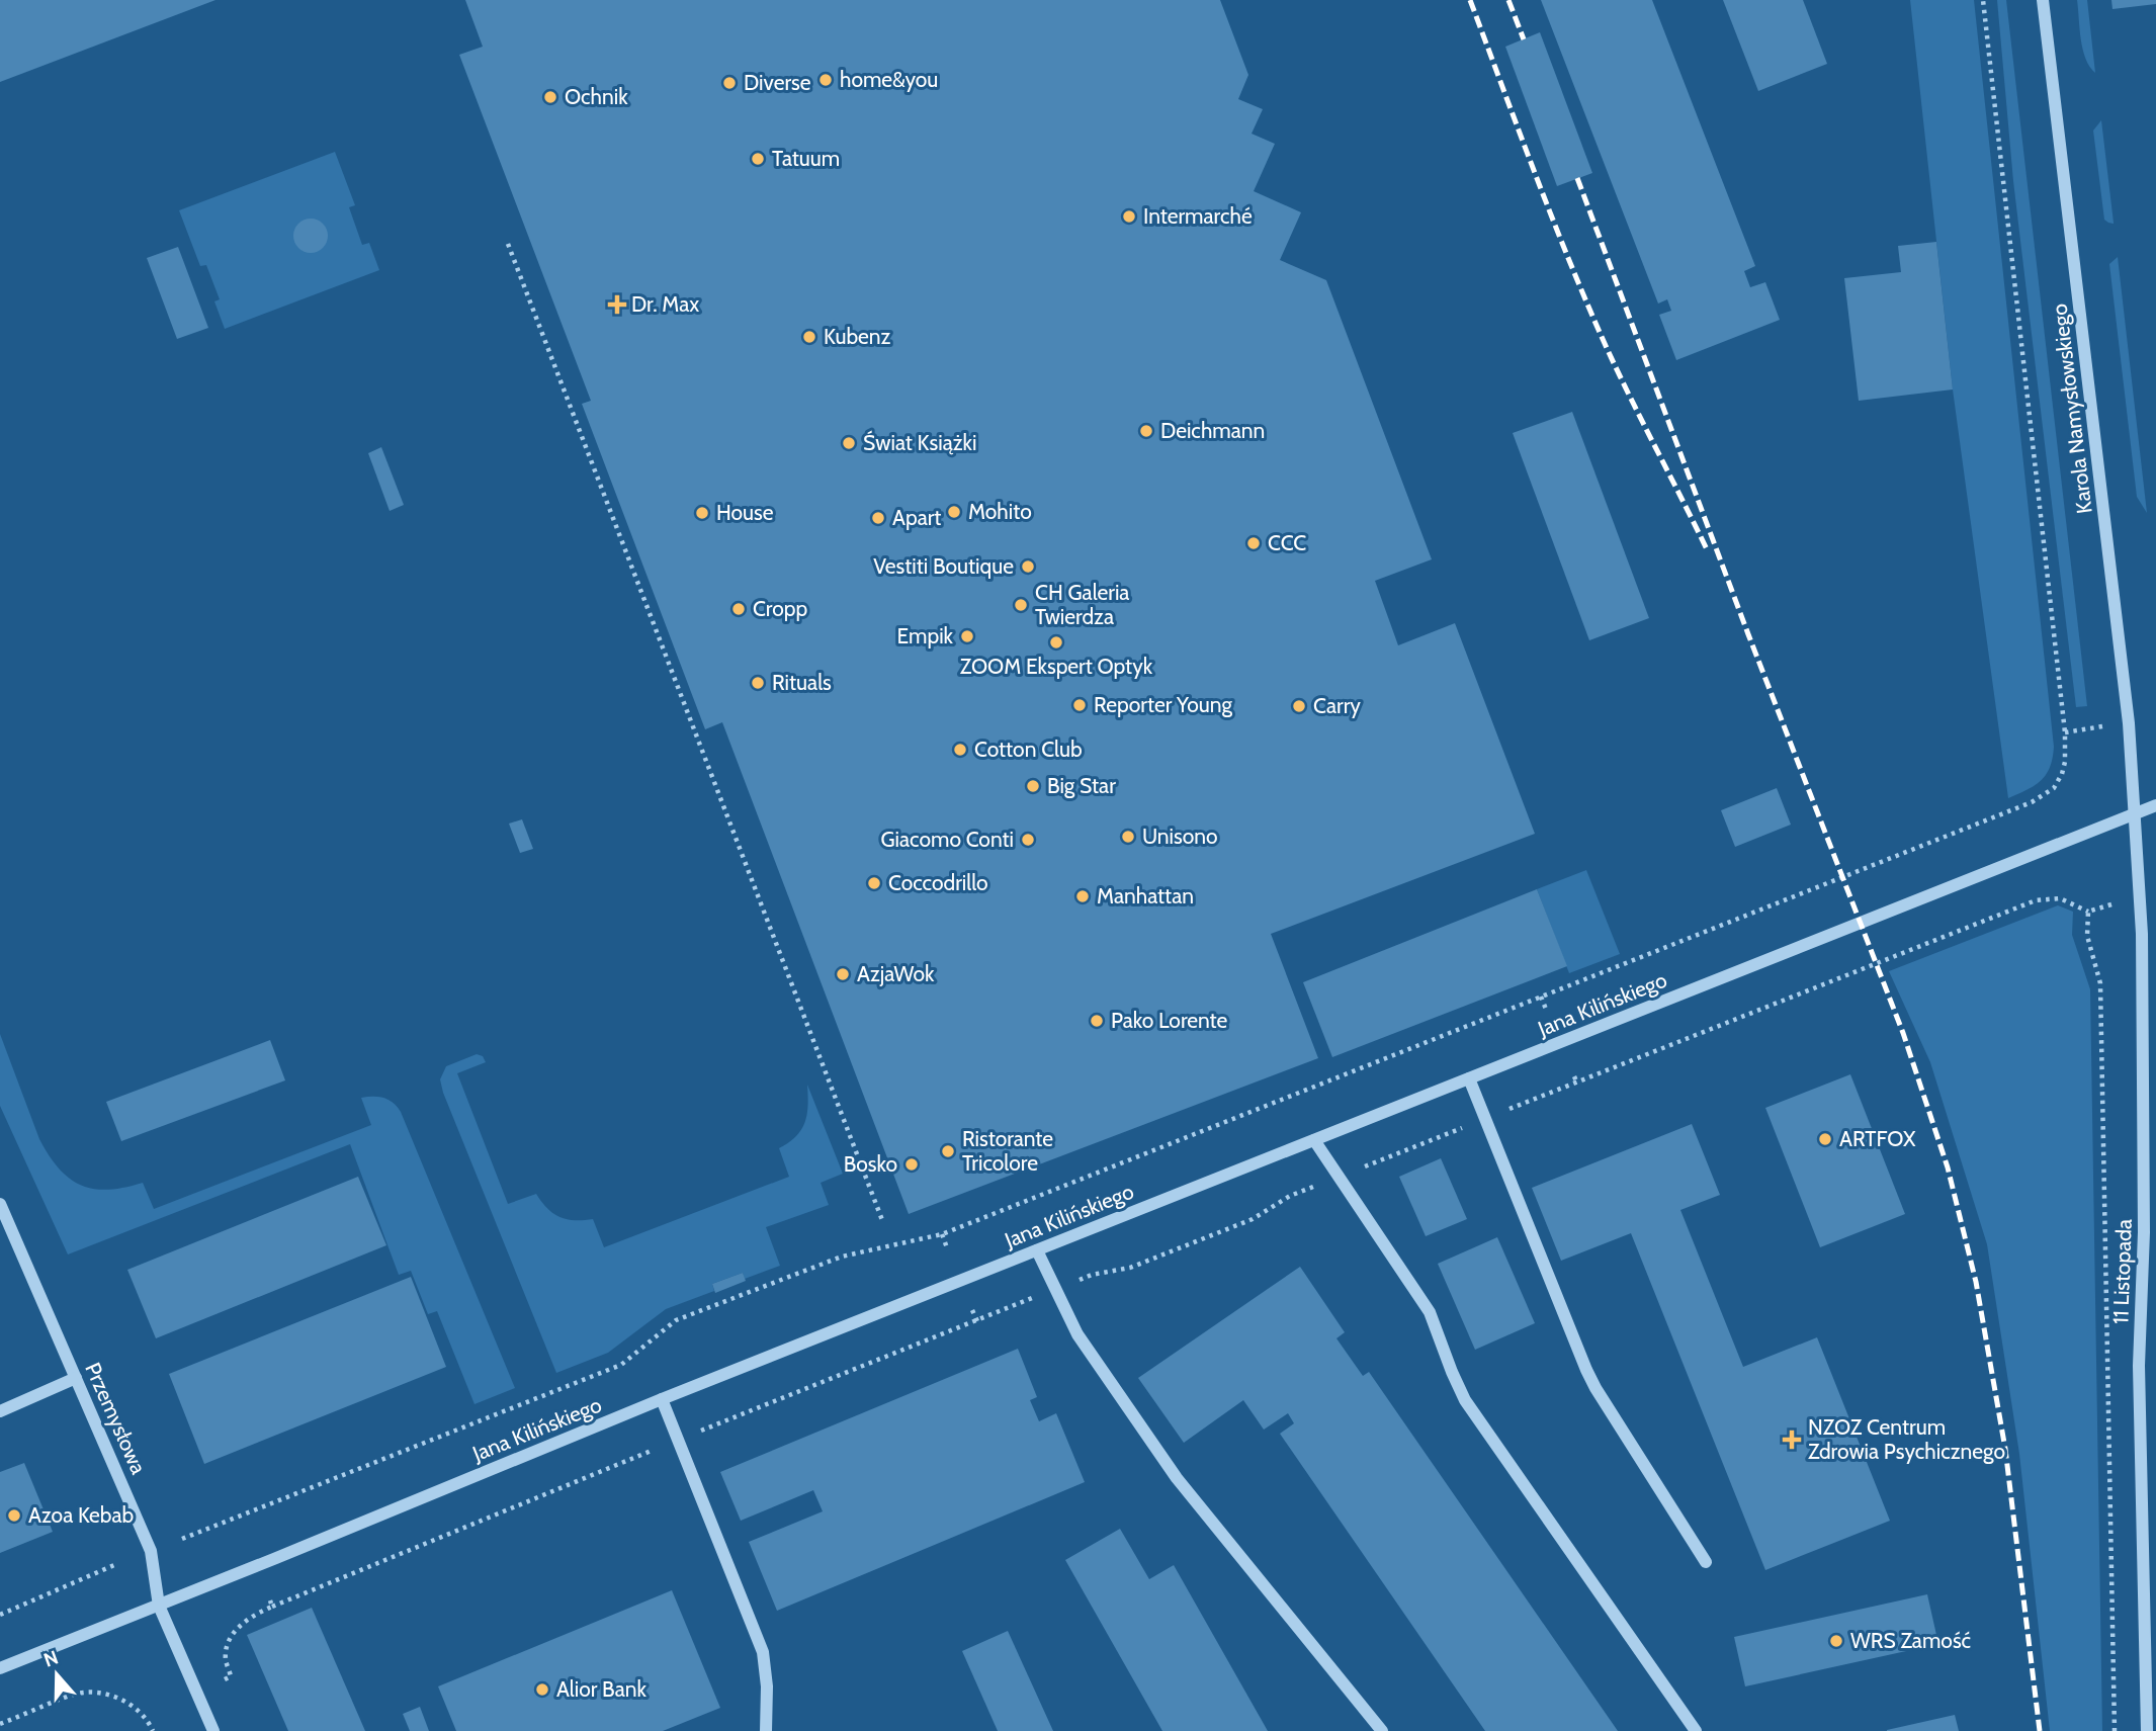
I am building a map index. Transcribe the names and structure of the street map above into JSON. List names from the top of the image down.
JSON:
{
  "streets": {
    "street": [
      "Karola Namysłowskiego",
      "Jana Kilińskiego",
      "11 Listopada",
      "Przemysłowa"
    ]
  },
  "crossings": [
    ["Karola Namysłowskiego", "Jana Kilińskiego"],
    ["Karola Namysłowskiego", "11 Listopada"],
    ["Jana Kilińskiego", "11 Listopada"],
    ["Jana Kilińskiego", "Przemysłowa"]
  ],
  "places": {
    "other": [
      "home&you",
      "Diverse",
      "Ochnik",
      "Tatuum",
      "Intermarché",
      "Kubenz",
      "Deichmann",
      "Świat Książki",
      "Mohito",
      "House",
      "Apart",
      "CCC",
      "Vestiti Boutique",
      "CH Galeria Twierdza",
      "Cropp",
      "Empik",
      "ZOOM Ekspert Optyk",
      "Rituals",
      "Reporter Young",
      "Carry",
      "Cotton Club",
      "Big Star",
      "Unisono",
      "Giacomo Conti",
      "Coccodrillo",
      "Manhattan",
      "AzjaWok",
      "Pako Lorente",
      "ARTFOX",
      "Ristorante Tricolore",
      "Bosko",
      "Azoa Kebab",
      "WRS Zamość",
      "Alior Bank"
    ],
    "health": ["Dr. Max", "NZOZ Centrum Zdrowia Psychicznego"]
  },
  "north": "top"
}
